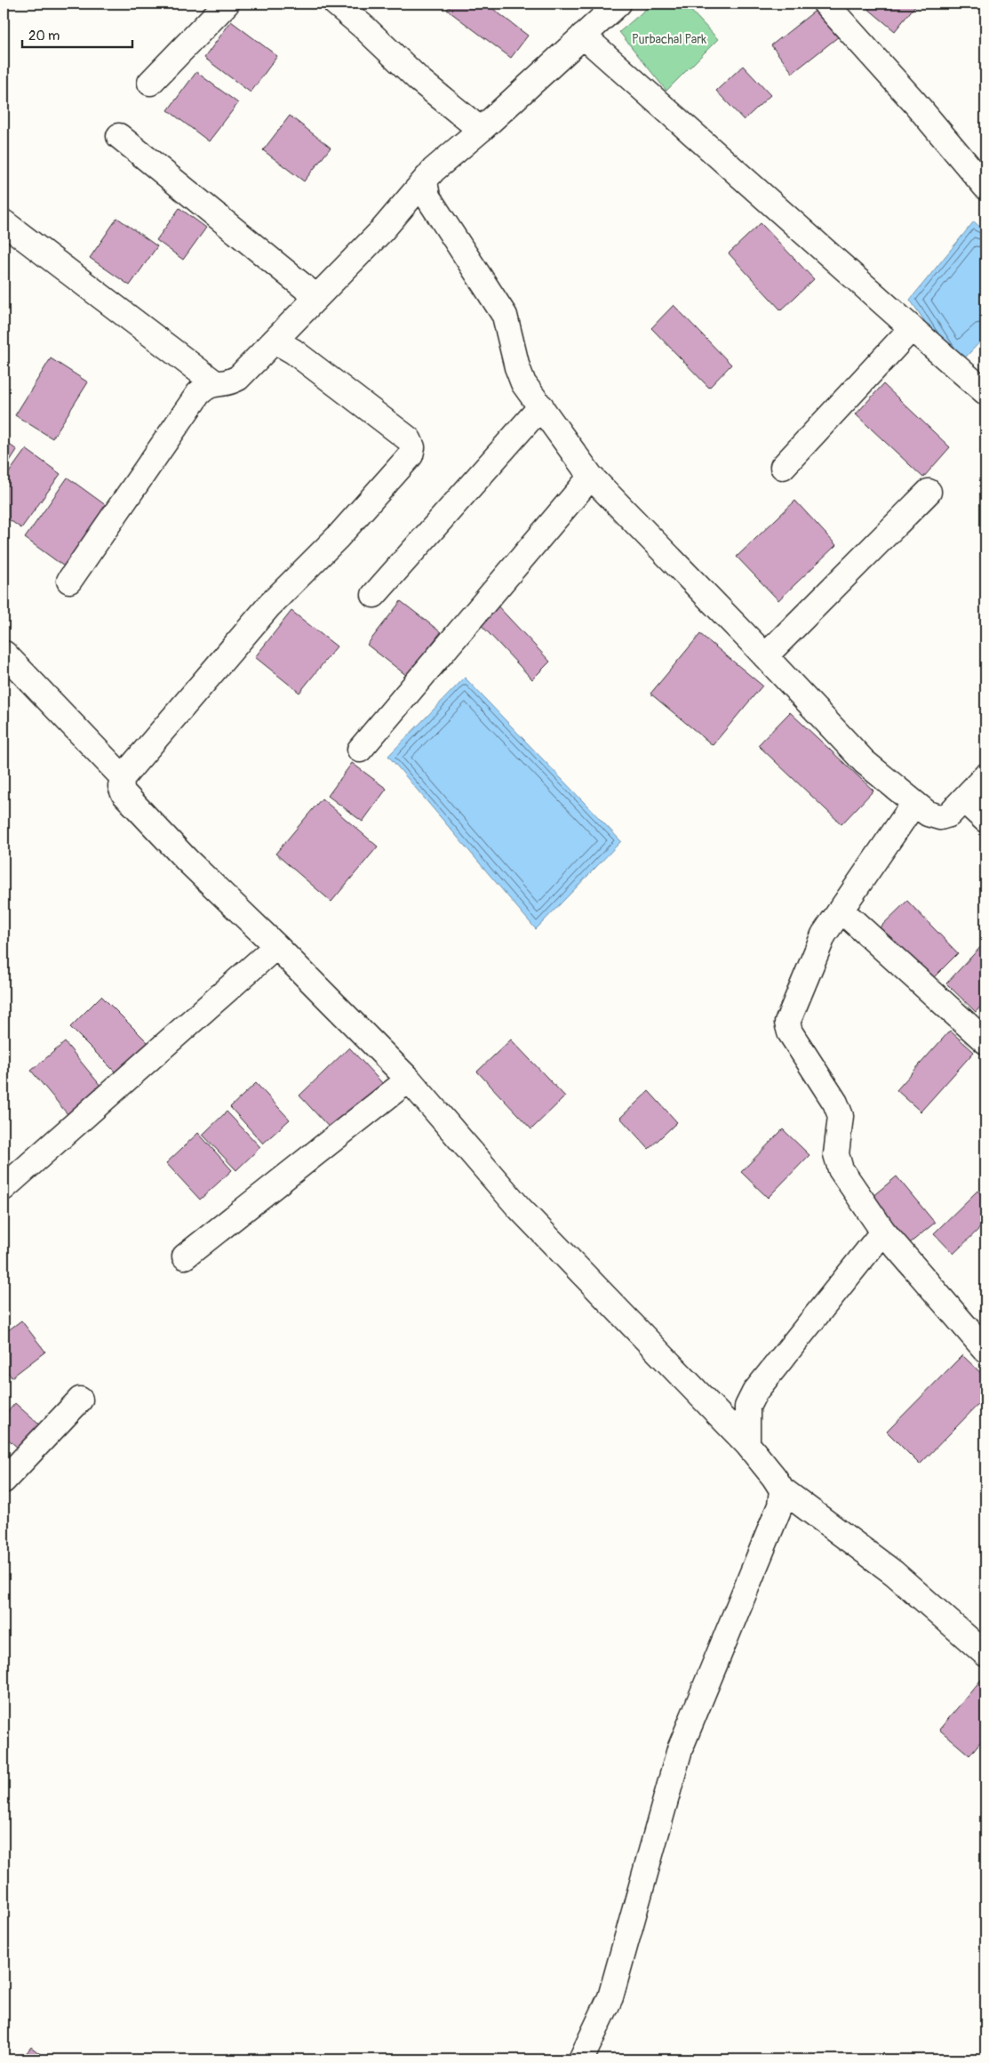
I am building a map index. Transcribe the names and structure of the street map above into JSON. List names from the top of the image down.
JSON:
{
  "parks": ["Purbachal Park"],
  "scale_bar": "20 m"
}
